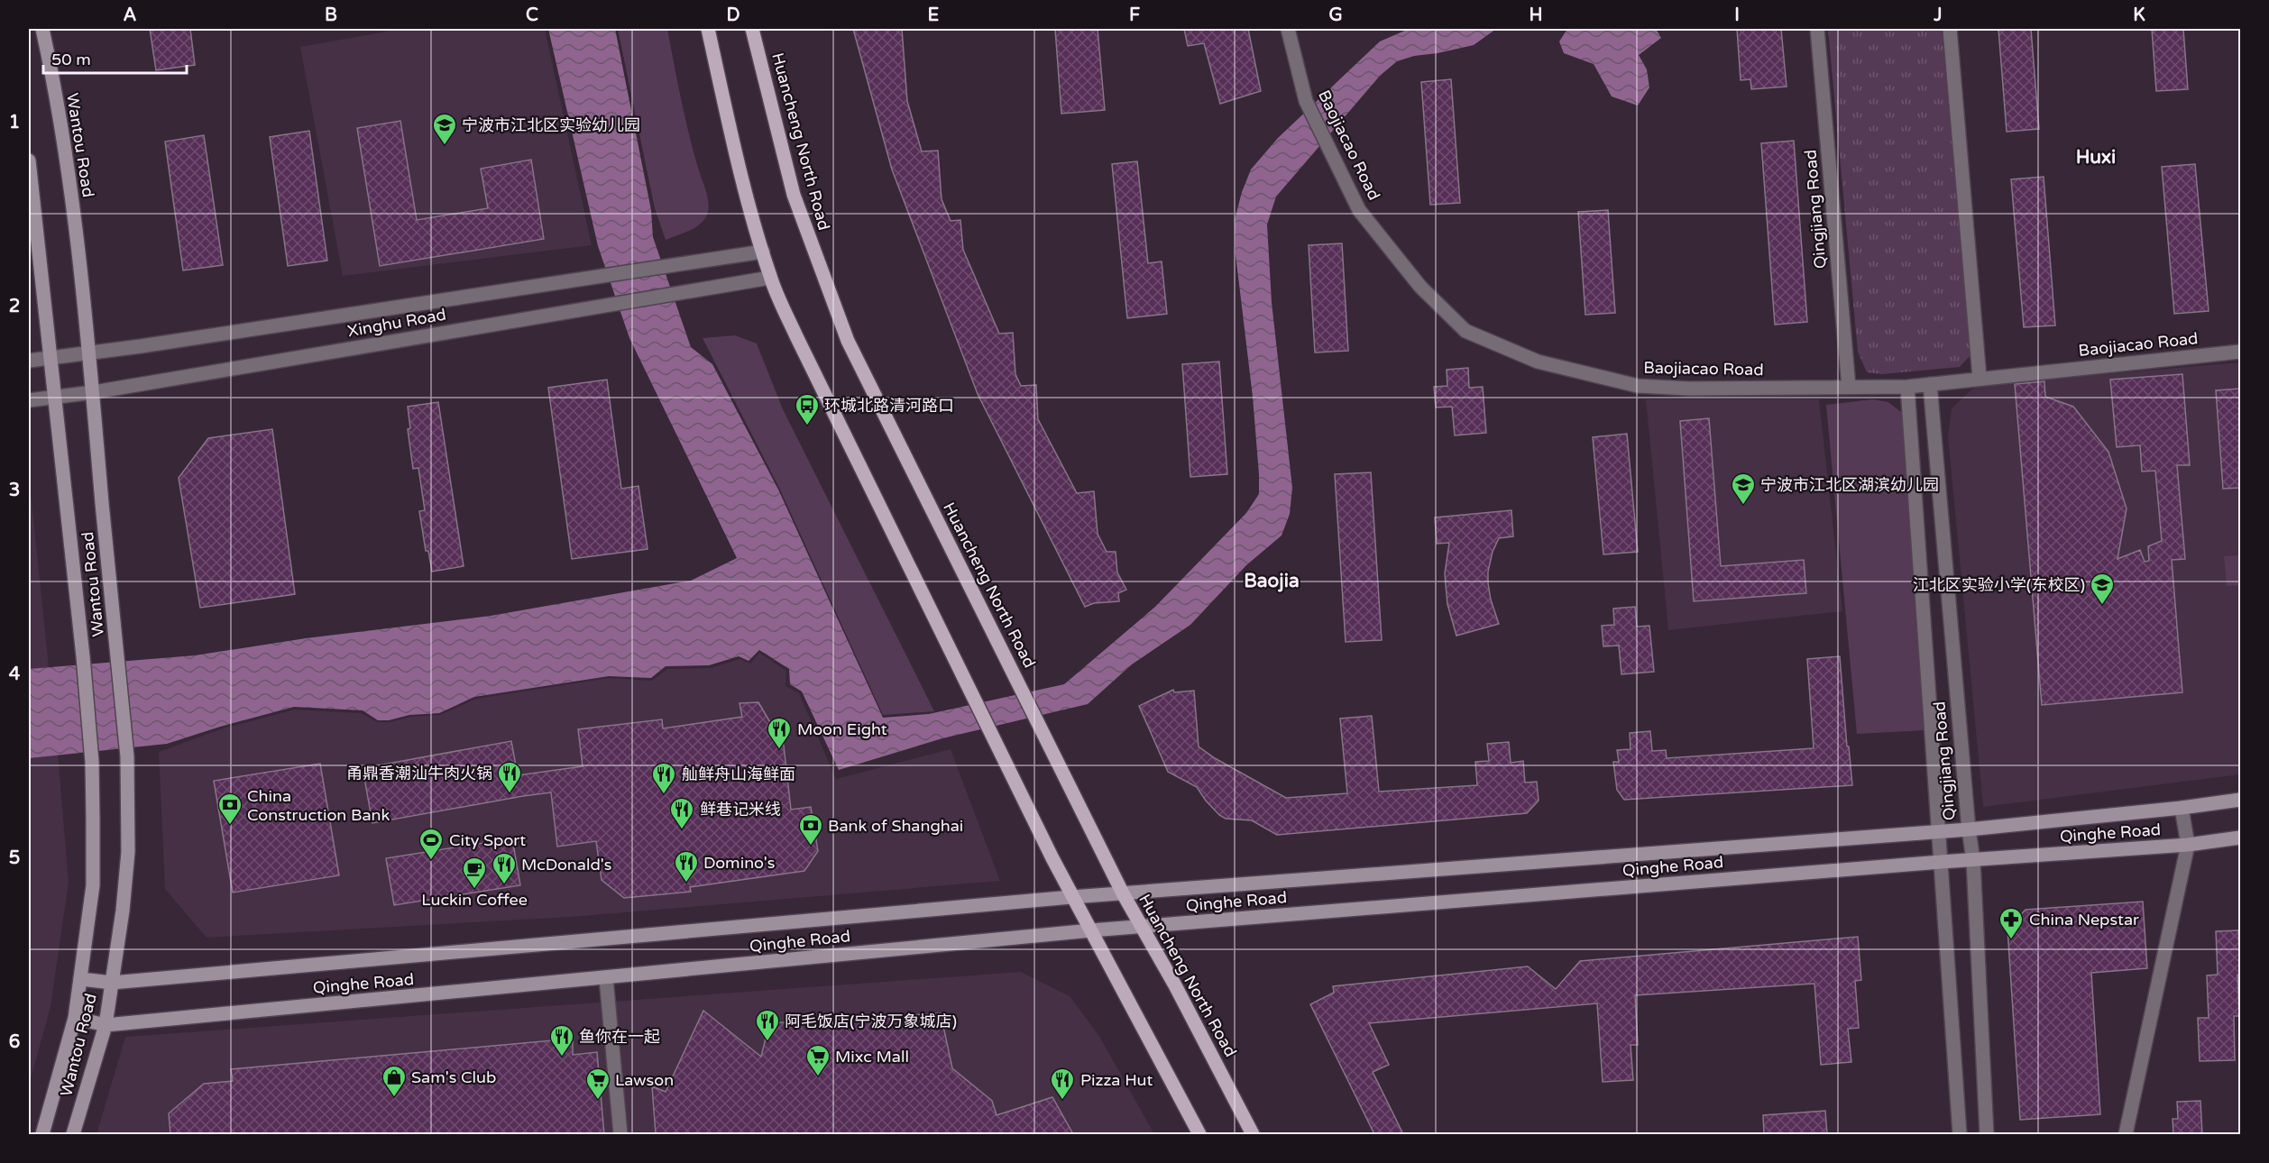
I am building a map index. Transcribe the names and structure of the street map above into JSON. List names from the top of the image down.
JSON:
{
  "streets": {
    "main road": ["Huancheng North Road", "Wantou Road", "Qinghe Road"],
    "street": ["Baojiacao Road", "Qingjiang Road", "Xinghu Road"]
  },
  "crossings": [
    ["Huancheng North Road", "Qinghe Road"],
    ["Wantou Road", "Xinghu Road"],
    ["Wantou Road", "Qinghe Road"],
    ["Baojiacao Road", "Qingjiang Road"],
    ["Qingjiang Road", "Qinghe Road"]
  ],
  "districts": ["Huxi", "Baojia"],
  "places": {
    "school or university": ["宁波市江北区实验幼儿园", "宁波市江北区湖滨幼儿园", "江北区实验小学(东校区)"],
    "bus stop": ["环城北路清河路口"],
    "restaurant": [
      "Moon Eight",
      "甬鼎香潮汕牛肉火锅",
      "舢鲜舟山海鲜面",
      "鲜巷记米线",
      "Domino's",
      "McDonald's",
      "阿毛饭店(宁波万象城店)",
      "鱼你在一起",
      "Pizza Hut"
    ],
    "bank": ["China Construction Bank", "Bank of Shanghai"],
    "sports": ["City Sport"],
    "cafe": ["Luckin Coffee"],
    "pharmacy": ["China Nepstar"],
    "supermarket": ["Mixc Mall", "Lawson"],
    "shop": ["Sam's Club"]
  },
  "scale_bar": "50 m",
  "grid": {
    "columns": [
      "A",
      "B",
      "C",
      "D",
      "E",
      "F",
      "G",
      "H",
      "I",
      "J",
      "K"
    ],
    "rows": [
      "1",
      "2",
      "3",
      "4",
      "5",
      "6"
    ]
  }
}
